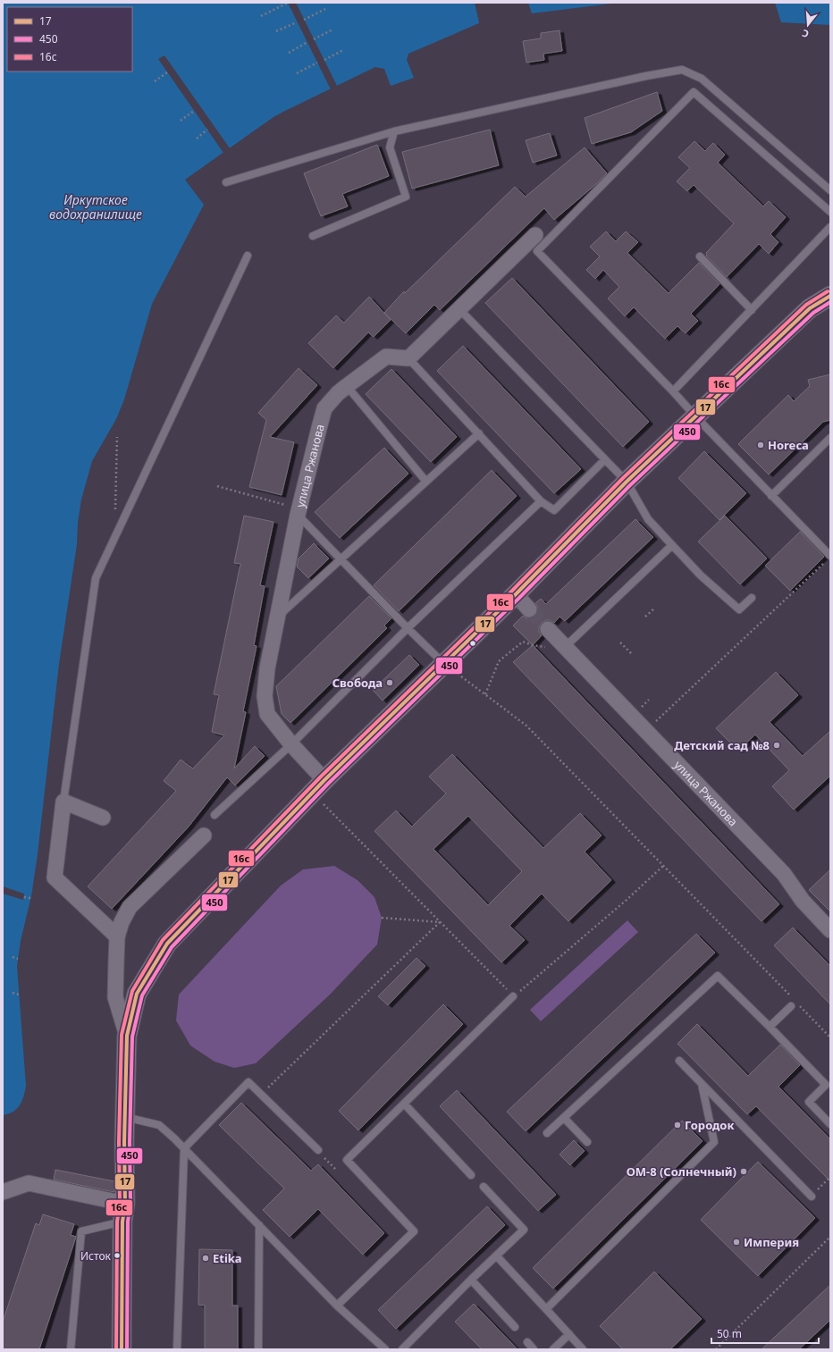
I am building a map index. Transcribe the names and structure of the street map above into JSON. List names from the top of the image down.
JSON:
{
  "streets": {
    "street": ["улица Ржанова"]
  },
  "water": ["Иркутское водохранилище"],
  "places": [
    "Horeca",
    "Свобода",
    "Детский сад №8",
    "Городок",
    "ОМ-8 (Солнечный)",
    "Империя",
    "Исток",
    "Etika"
  ],
  "lines": ["transit line 16с", "transit line 17", "transit line 450"],
  "legend": ["17", "450", "16с"],
  "scale_bar": "50 m",
  "north": "bottom"
}
